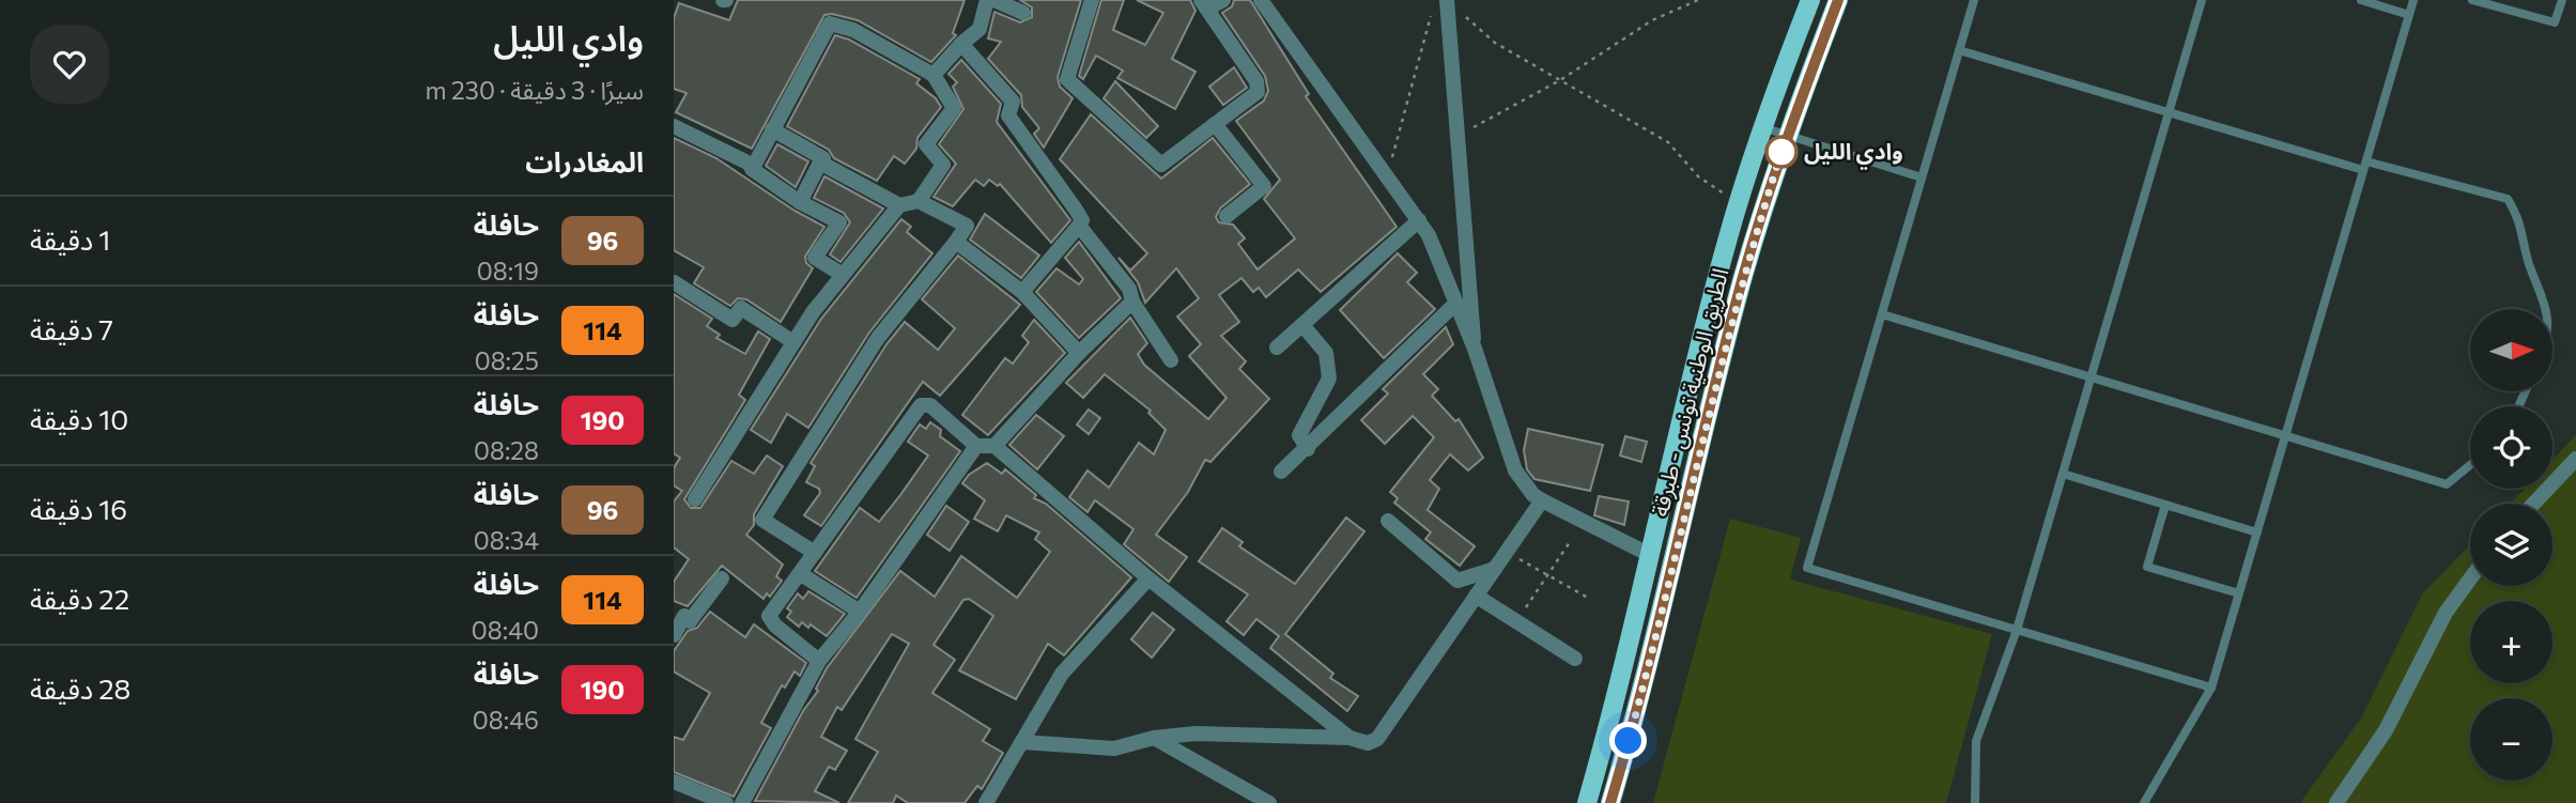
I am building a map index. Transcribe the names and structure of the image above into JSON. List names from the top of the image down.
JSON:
{
  "streets": {
    "main road": ["الطريق الوطنية تونس - طبرقة"]
  },
  "places": ["وادي الليل"],
  "lines": ["bus line 96"],
  "north": "right",
  "page": {
    "heading": [
      ["وادي الليل", "سيرًا · 3 دقيقة · 230 m"],
      "المغادرات"
    ],
    "list": [
      {
        "mark": "96",
        "name": "حافلة",
        "note": "08:19",
        "value": "1 دقيقة"
      },
      {
        "mark": "114",
        "name": "حافلة",
        "note": "08:25",
        "value": "7 دقيقة"
      },
      {
        "mark": "190",
        "name": "حافلة",
        "note": "08:28",
        "value": "10 دقيقة"
      },
      {
        "mark": "96",
        "name": "حافلة",
        "note": "08:34",
        "value": "16 دقيقة"
      },
      {
        "mark": "114",
        "name": "حافلة",
        "note": "08:40",
        "value": "22 دقيقة"
      },
      {
        "mark": "190",
        "name": "حافلة",
        "note": "08:46",
        "value": "28 دقيقة"
      }
    ],
    "map_buttons": ["+", "−"]
  }
}
